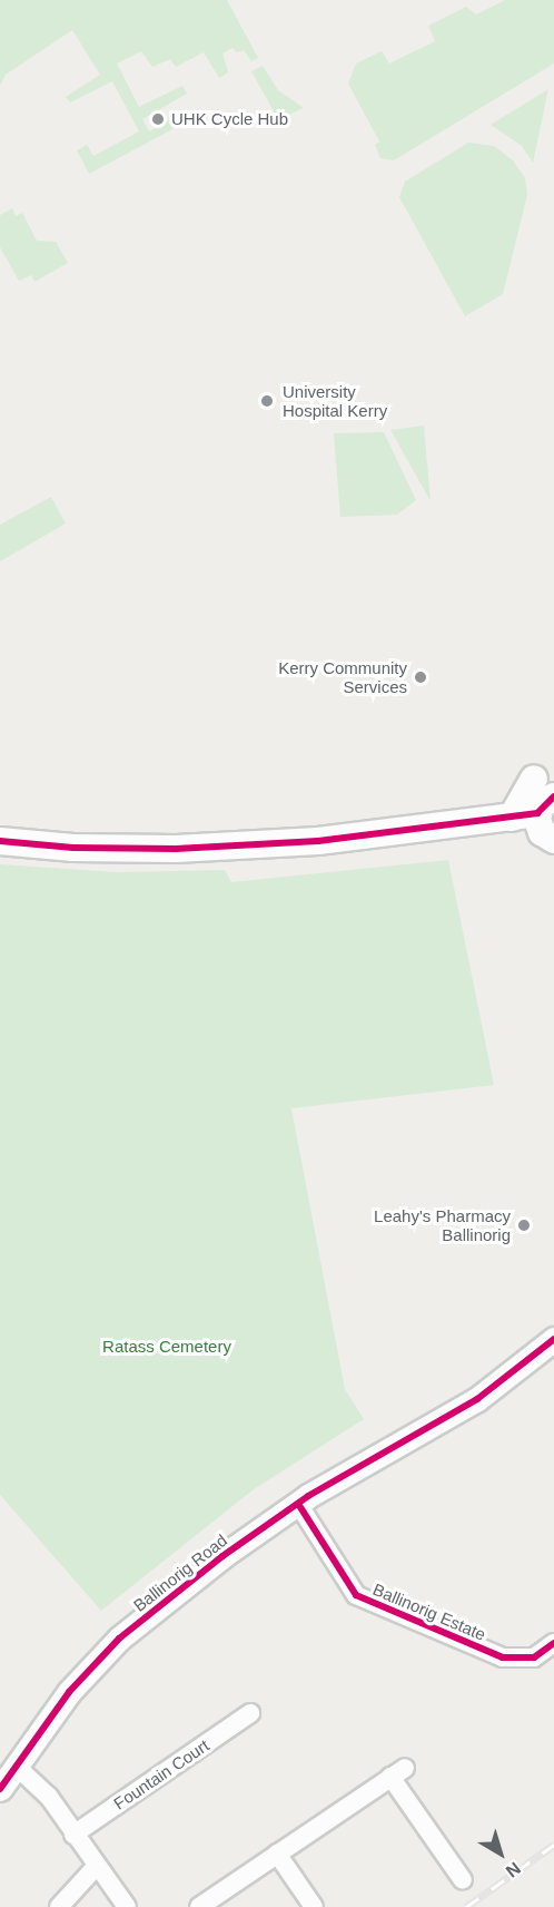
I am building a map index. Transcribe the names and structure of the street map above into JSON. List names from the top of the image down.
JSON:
{
  "streets": {
    "street": ["Ballinorig Road", "Ballinorig Estate", "Fountain Court"]
  },
  "crossings": [
    ["Ballinorig Road", "Ballinorig Estate"]
  ],
  "parks": ["Ratass Cemetery"],
  "places": [
    "UHK Cycle Hub",
    "University Hospital Kerry",
    "Kerry Community Services",
    "Leahy's Pharmacy Ballinorig"
  ],
  "north": "bottom right"
}
